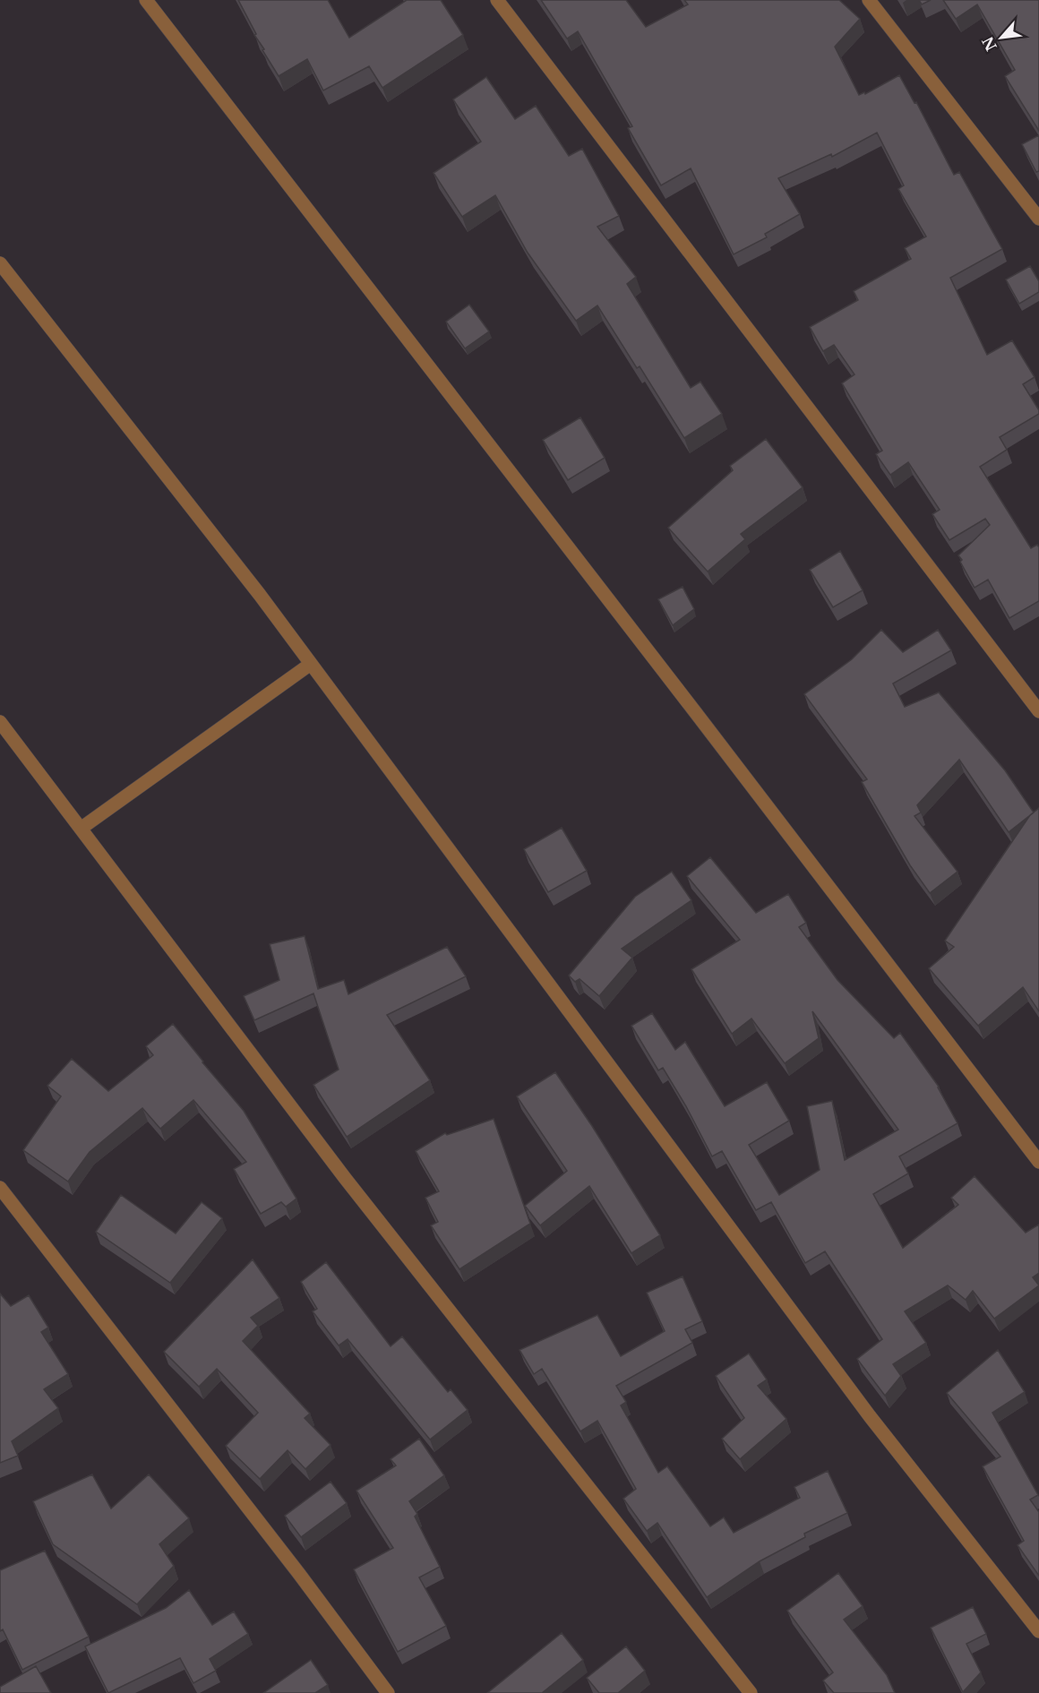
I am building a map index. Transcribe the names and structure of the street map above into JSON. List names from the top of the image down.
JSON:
{
  "north": "bottom left"
}
